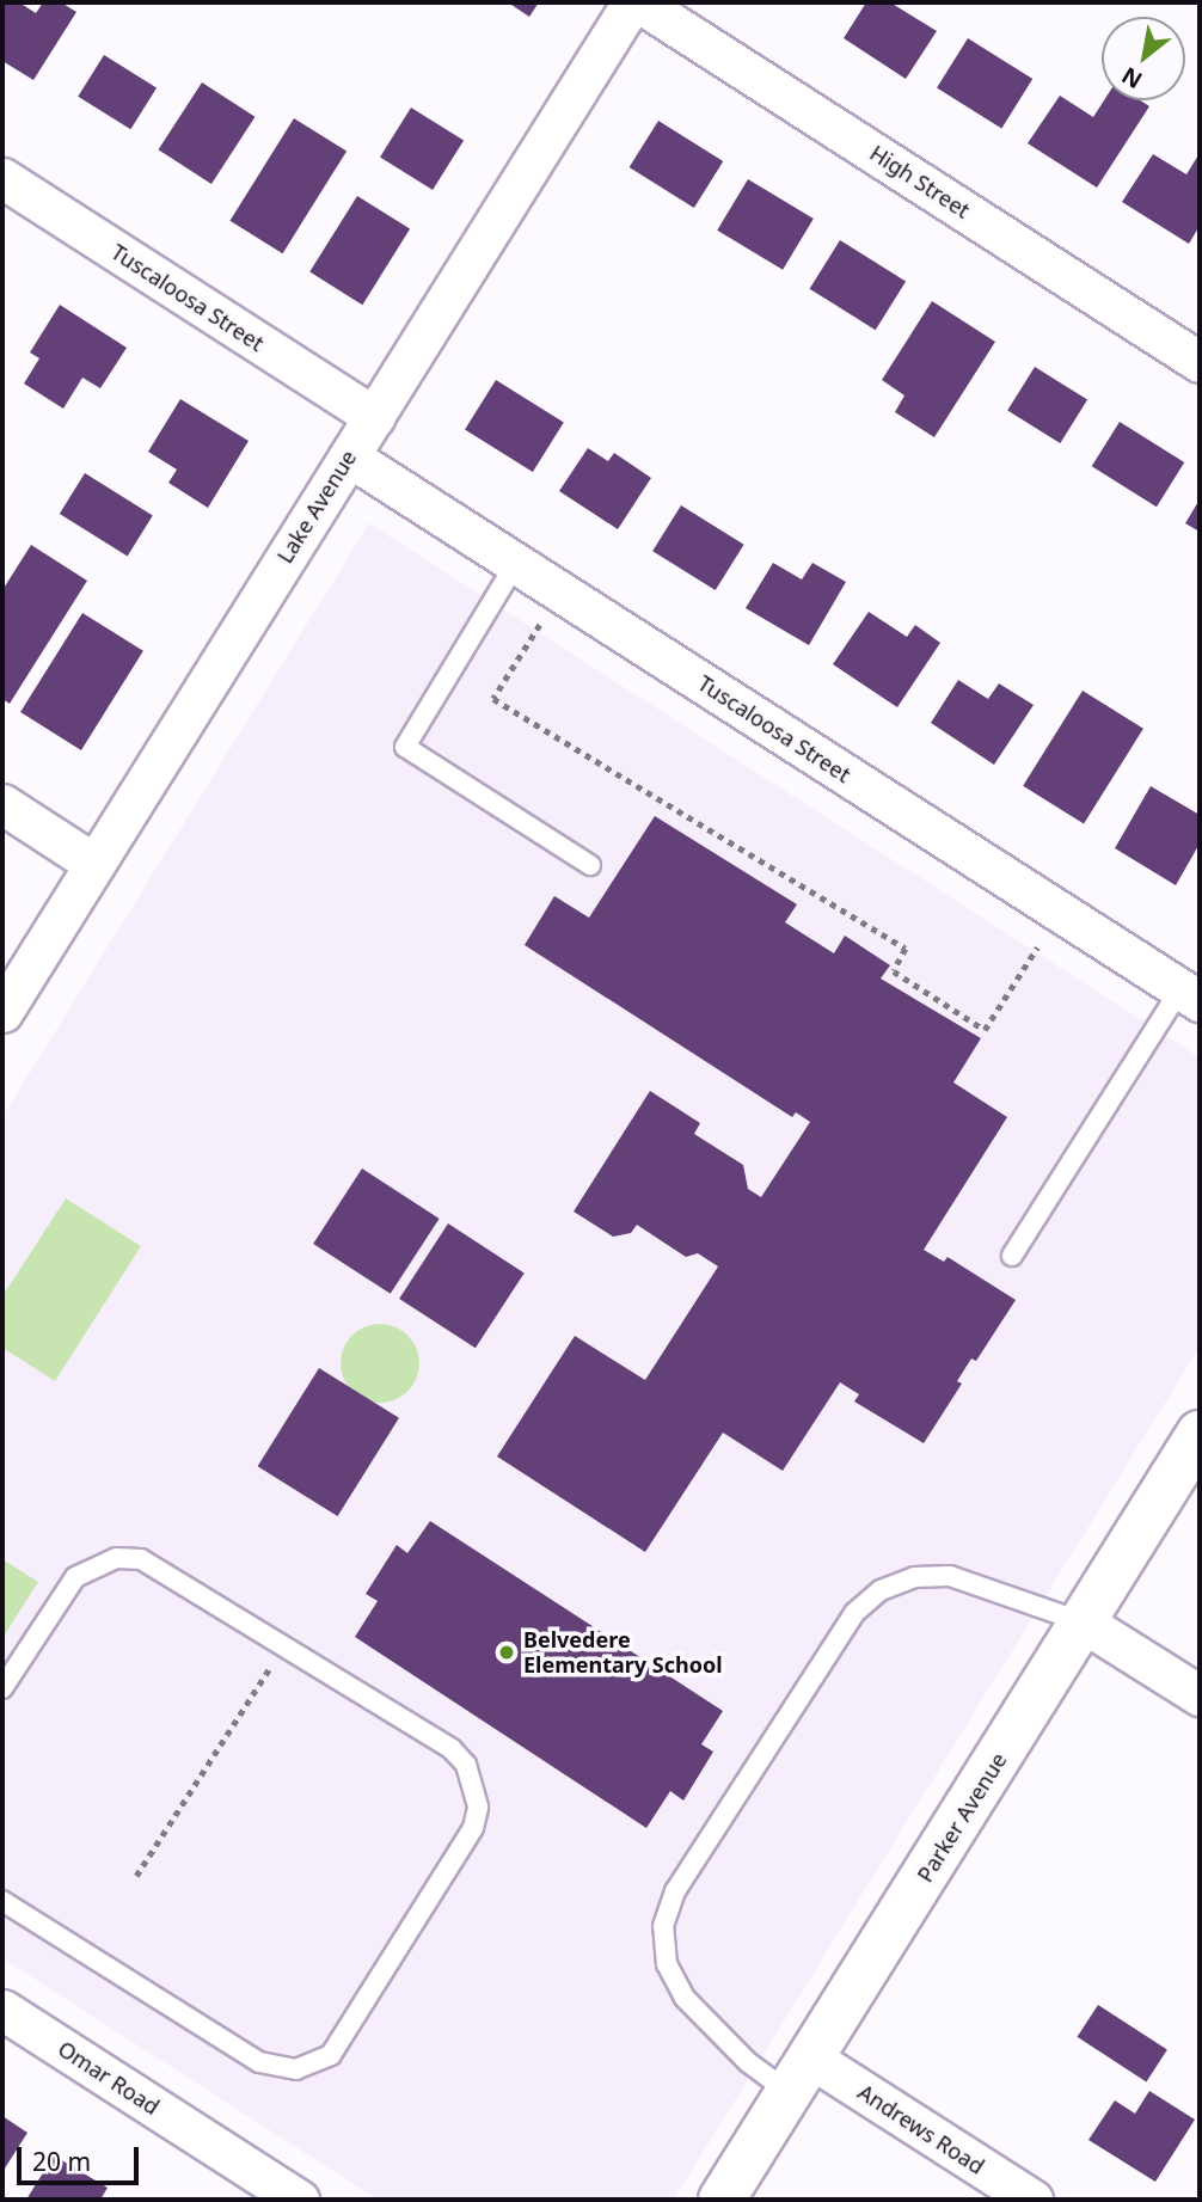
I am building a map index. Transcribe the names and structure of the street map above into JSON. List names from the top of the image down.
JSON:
{
  "streets": {
    "street": [
      "High Street",
      "Tuscaloosa Street",
      "Lake Avenue",
      "Parker Avenue",
      "Omar Road",
      "Andrews Road"
    ]
  },
  "crossings": [
    ["Tuscaloosa Street", "Lake Avenue"],
    ["Parker Avenue", "Andrews Road"]
  ],
  "places": ["Belvedere Elementary School"],
  "scale_bar": "20 m",
  "north": "bottom left"
}
